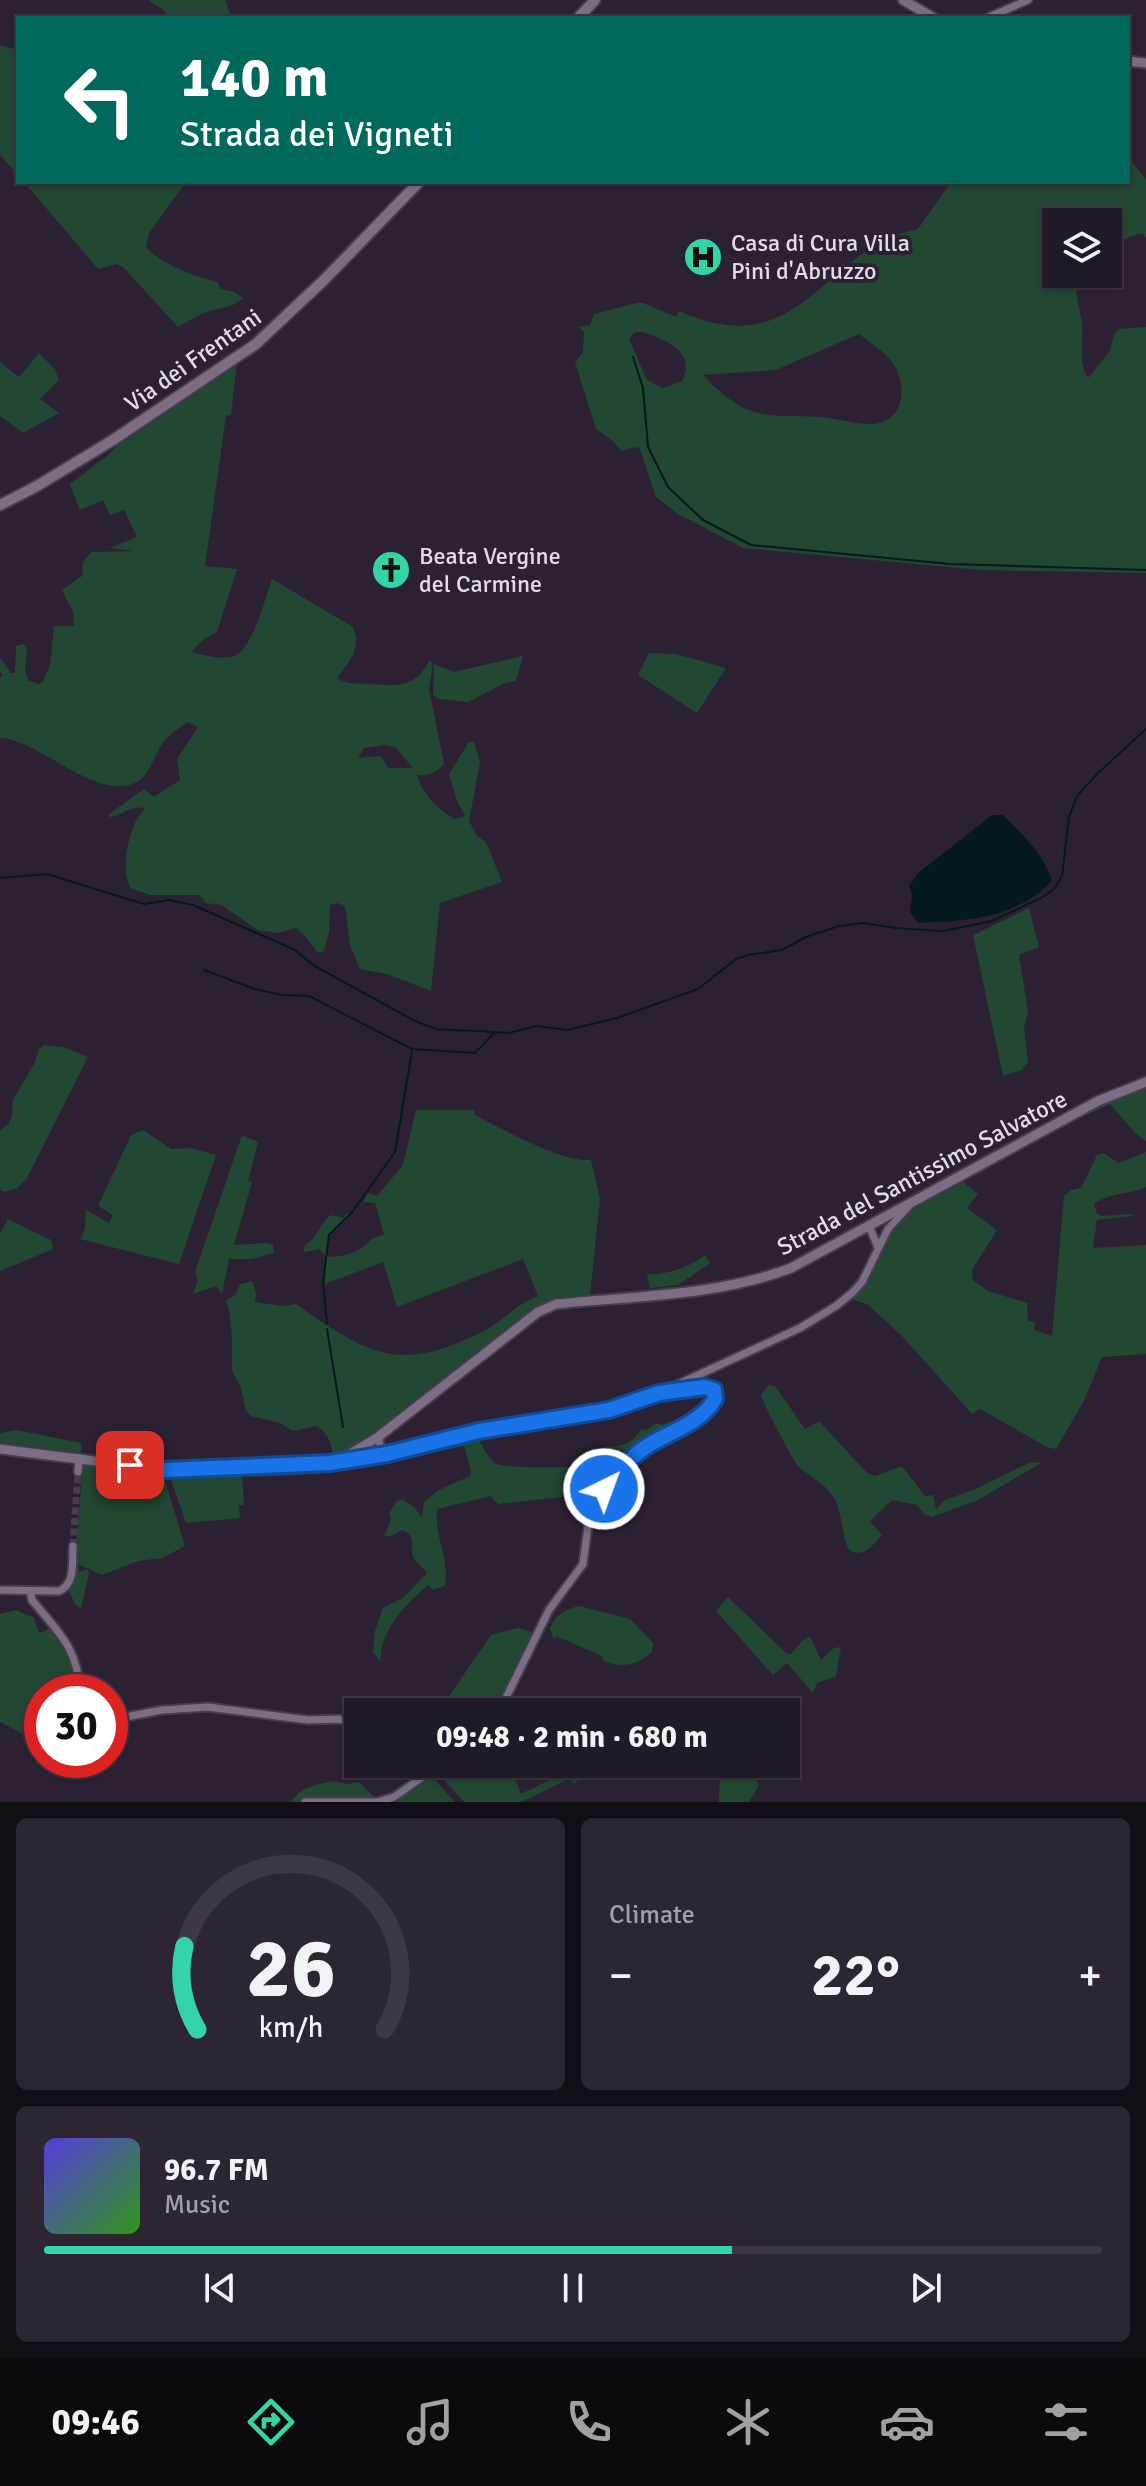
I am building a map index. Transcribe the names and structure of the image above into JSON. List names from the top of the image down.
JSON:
{
  "streets": {
    "main road": ["Via dei Frentani"],
    "street": ["Strada del Santissimo Salvatore"]
  },
  "places": {
    "hospital": ["Casa di Cura Villa Pini d'Abruzzo"],
    "church": ["Beata Vergine del Carmine"]
  },
  "page": {
    "turn": ["140 m", "Strada dei Vigneti"],
    "limit": "30",
    "trip": "09:48 · 2 min · 680 m",
    "tile": "Climate",
    "heat": ["−", "22°", "+"],
    "song": ["96.7 FM", "Music"],
    "tabs": "09:46",
    "gauge": ["26", "km/h"]
  }
}
